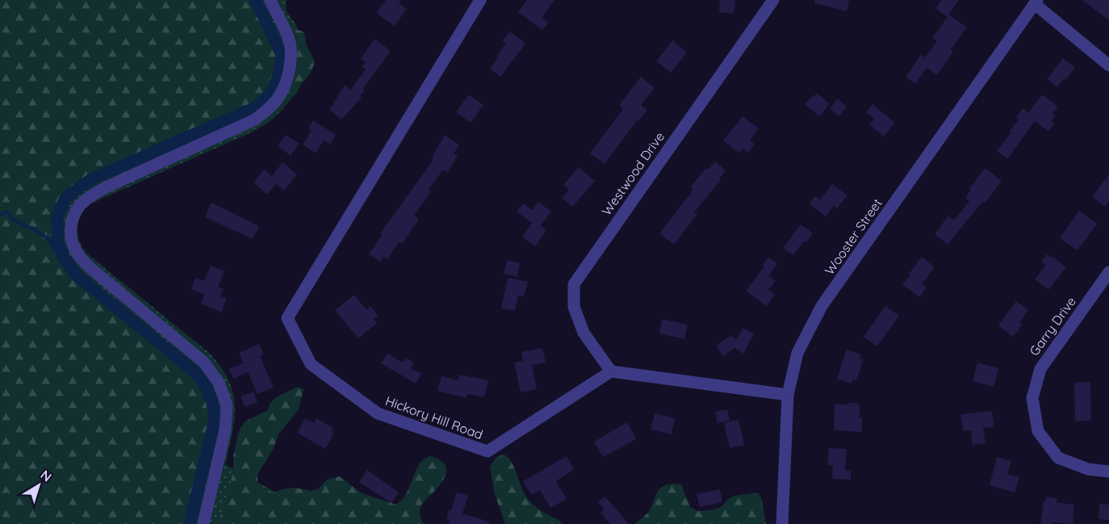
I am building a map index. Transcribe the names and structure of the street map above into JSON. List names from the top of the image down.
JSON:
{
  "streets": {
    "street": [
      "Westwood Drive",
      "Wooster Street",
      "Garry Drive",
      "Hickory Hill Road"
    ]
  },
  "crossings": [
    ["Westwood Drive", "Hickory Hill Road"]
  ],
  "north": "top right"
}
